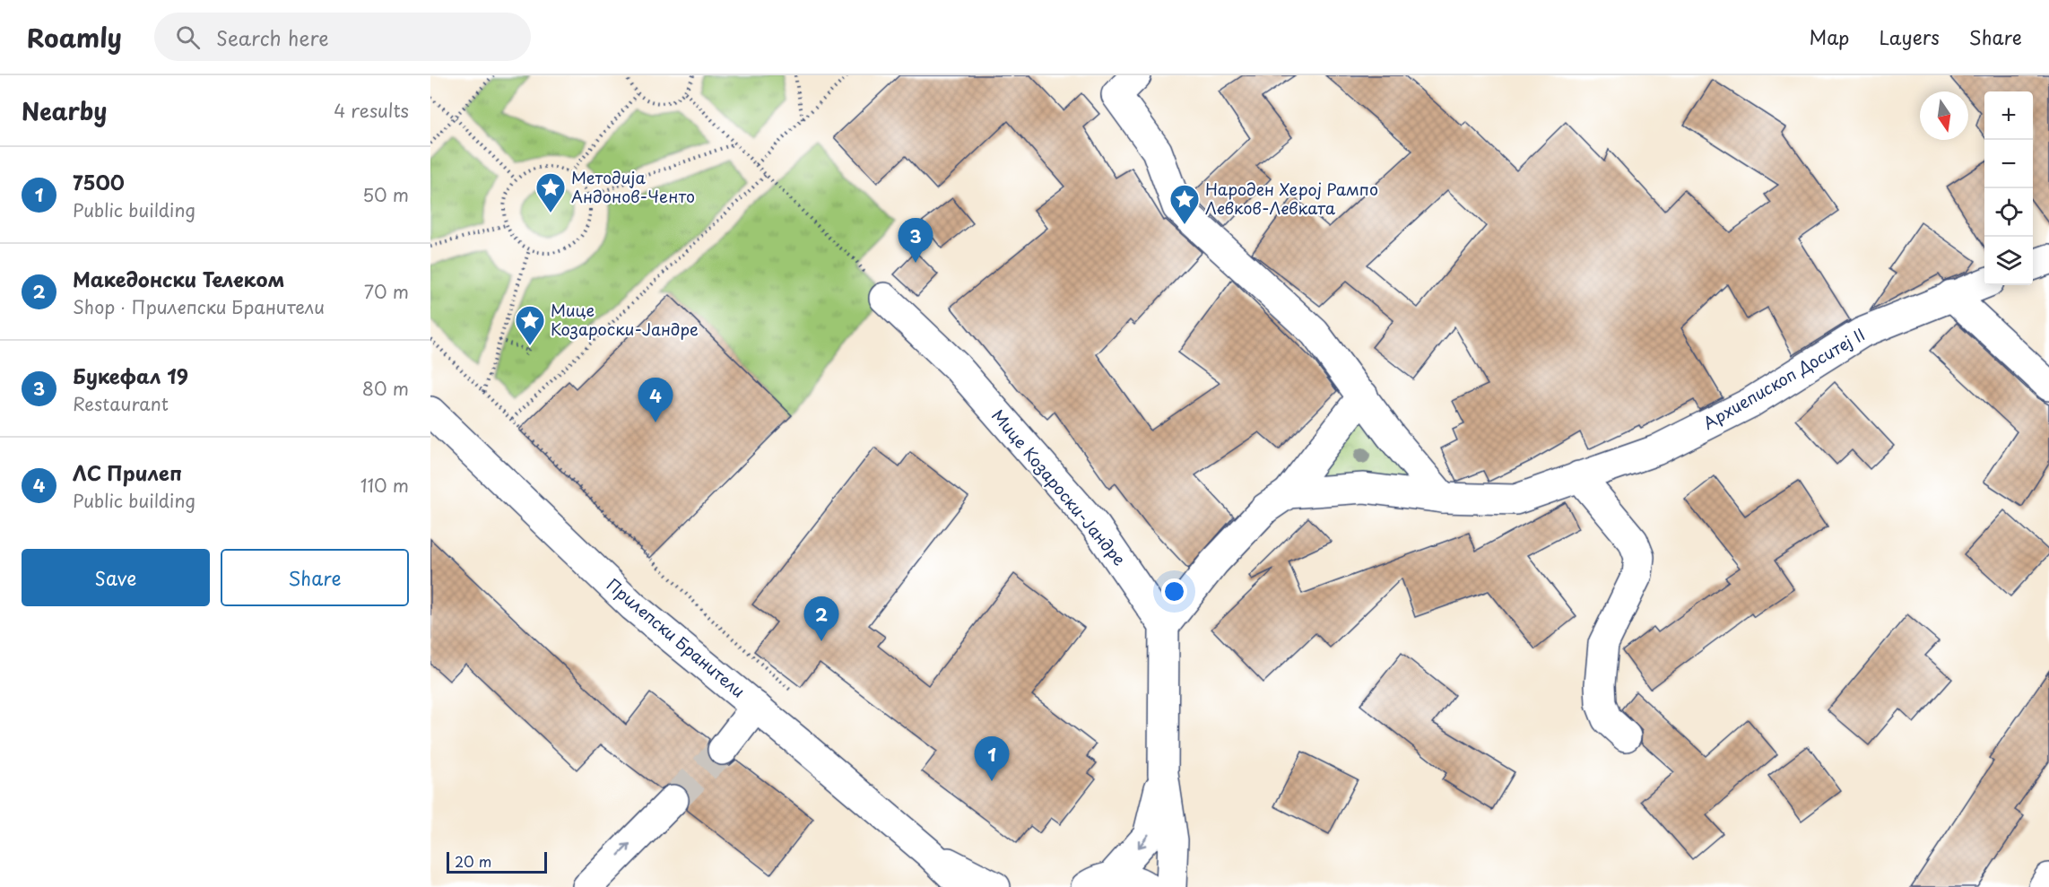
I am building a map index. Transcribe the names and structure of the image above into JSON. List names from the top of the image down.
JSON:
{
  "streets": {
    "street": ["Архиепископ Доситеј II", "Мице Козароски-Јандре", "Прилепски Бранители"]
  },
  "places": {
    "place": ["Методија Андонов-Ченто", "Народен Херој Рампо Левков-Левката", "Мице Козароски-Јандре"]
  },
  "scale_bar": "20 m",
  "north": "bottom",
  "page": {
    "header": "Roamly",
    "search": "Search here",
    "nav": ["Map", "Layers", "Share"],
    "heading": ["Nearby", "4 results"],
    "map_buttons": ["+", "−"],
    "list": [
      {
        "mark": "1",
        "name": "7500",
        "note": "Public building",
        "value": "50 m"
      },
      {
        "mark": "2",
        "name": "Македонски Телеком",
        "note": "Shop · Прилепски Бранители",
        "value": "70 m"
      },
      {
        "mark": "3",
        "name": "Букефал 19",
        "note": "Restaurant",
        "value": "80 m"
      },
      {
        "mark": "4",
        "name": "ЛС Прилеп",
        "note": "Public building",
        "value": "110 m"
      }
    ],
    "pins": [
      "3",
      "4",
      "2",
      "1"
    ],
    "buttons": ["Save", "Share"],
    "scale": "20 m"
  }
}
